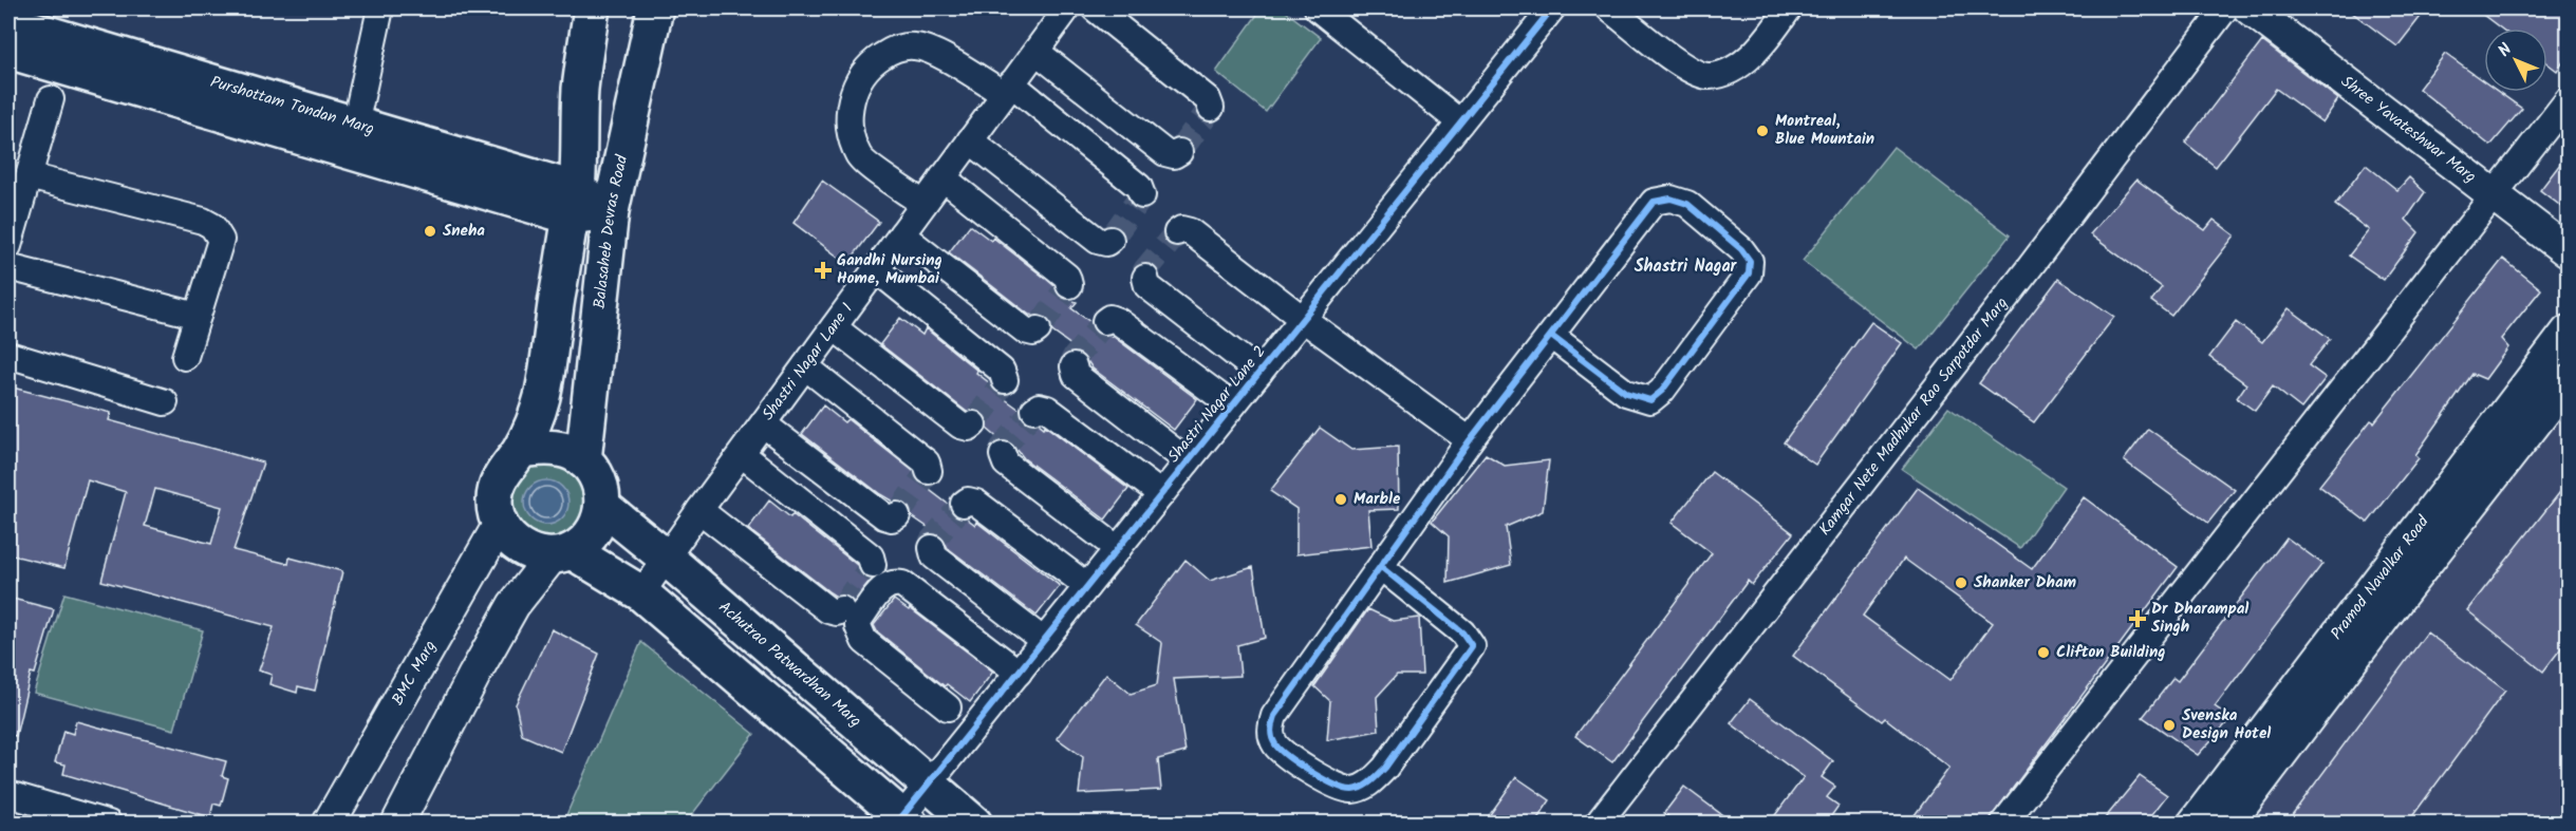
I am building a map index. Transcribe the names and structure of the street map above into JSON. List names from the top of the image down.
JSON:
{
  "streets": {
    "main road": ["Purshottam Tondan Marg", "Balasaheb Devras Road", "Achutrao Patwardhan Marg"],
    "street": [
      "Shree Yavateshwar Marg",
      "Shastri Nagar Lane 1",
      "Shastri Nagar Lane 2",
      "Kamgar Nete Madhukar Rao Sarpotdar Marg",
      "Pramod Navalkar Road",
      "BMC Marg"
    ]
  },
  "crossings": [
    ["Balasaheb Devras Road", "Achutrao Patwardhan Marg"],
    ["Balasaheb Devras Road", "BMC Marg"],
    ["Shastri Nagar Lane 1", "Achutrao Patwardhan Marg"],
    ["Shastri Nagar Lane 2", "Achutrao Patwardhan Marg"],
    ["Achutrao Patwardhan Marg", "BMC Marg"]
  ],
  "districts": ["Shastri Nagar"],
  "places": {
    "other": [
      "Montreal, Blue Mountain",
      "Sneha",
      "Marble",
      "Shanker Dham",
      "Clifton Building",
      "Svenska Design Hotel"
    ],
    "health": ["Gandhi Nursing Home, Mumbai", "Dr Dharampal Singh"]
  },
  "north": "top left"
}
